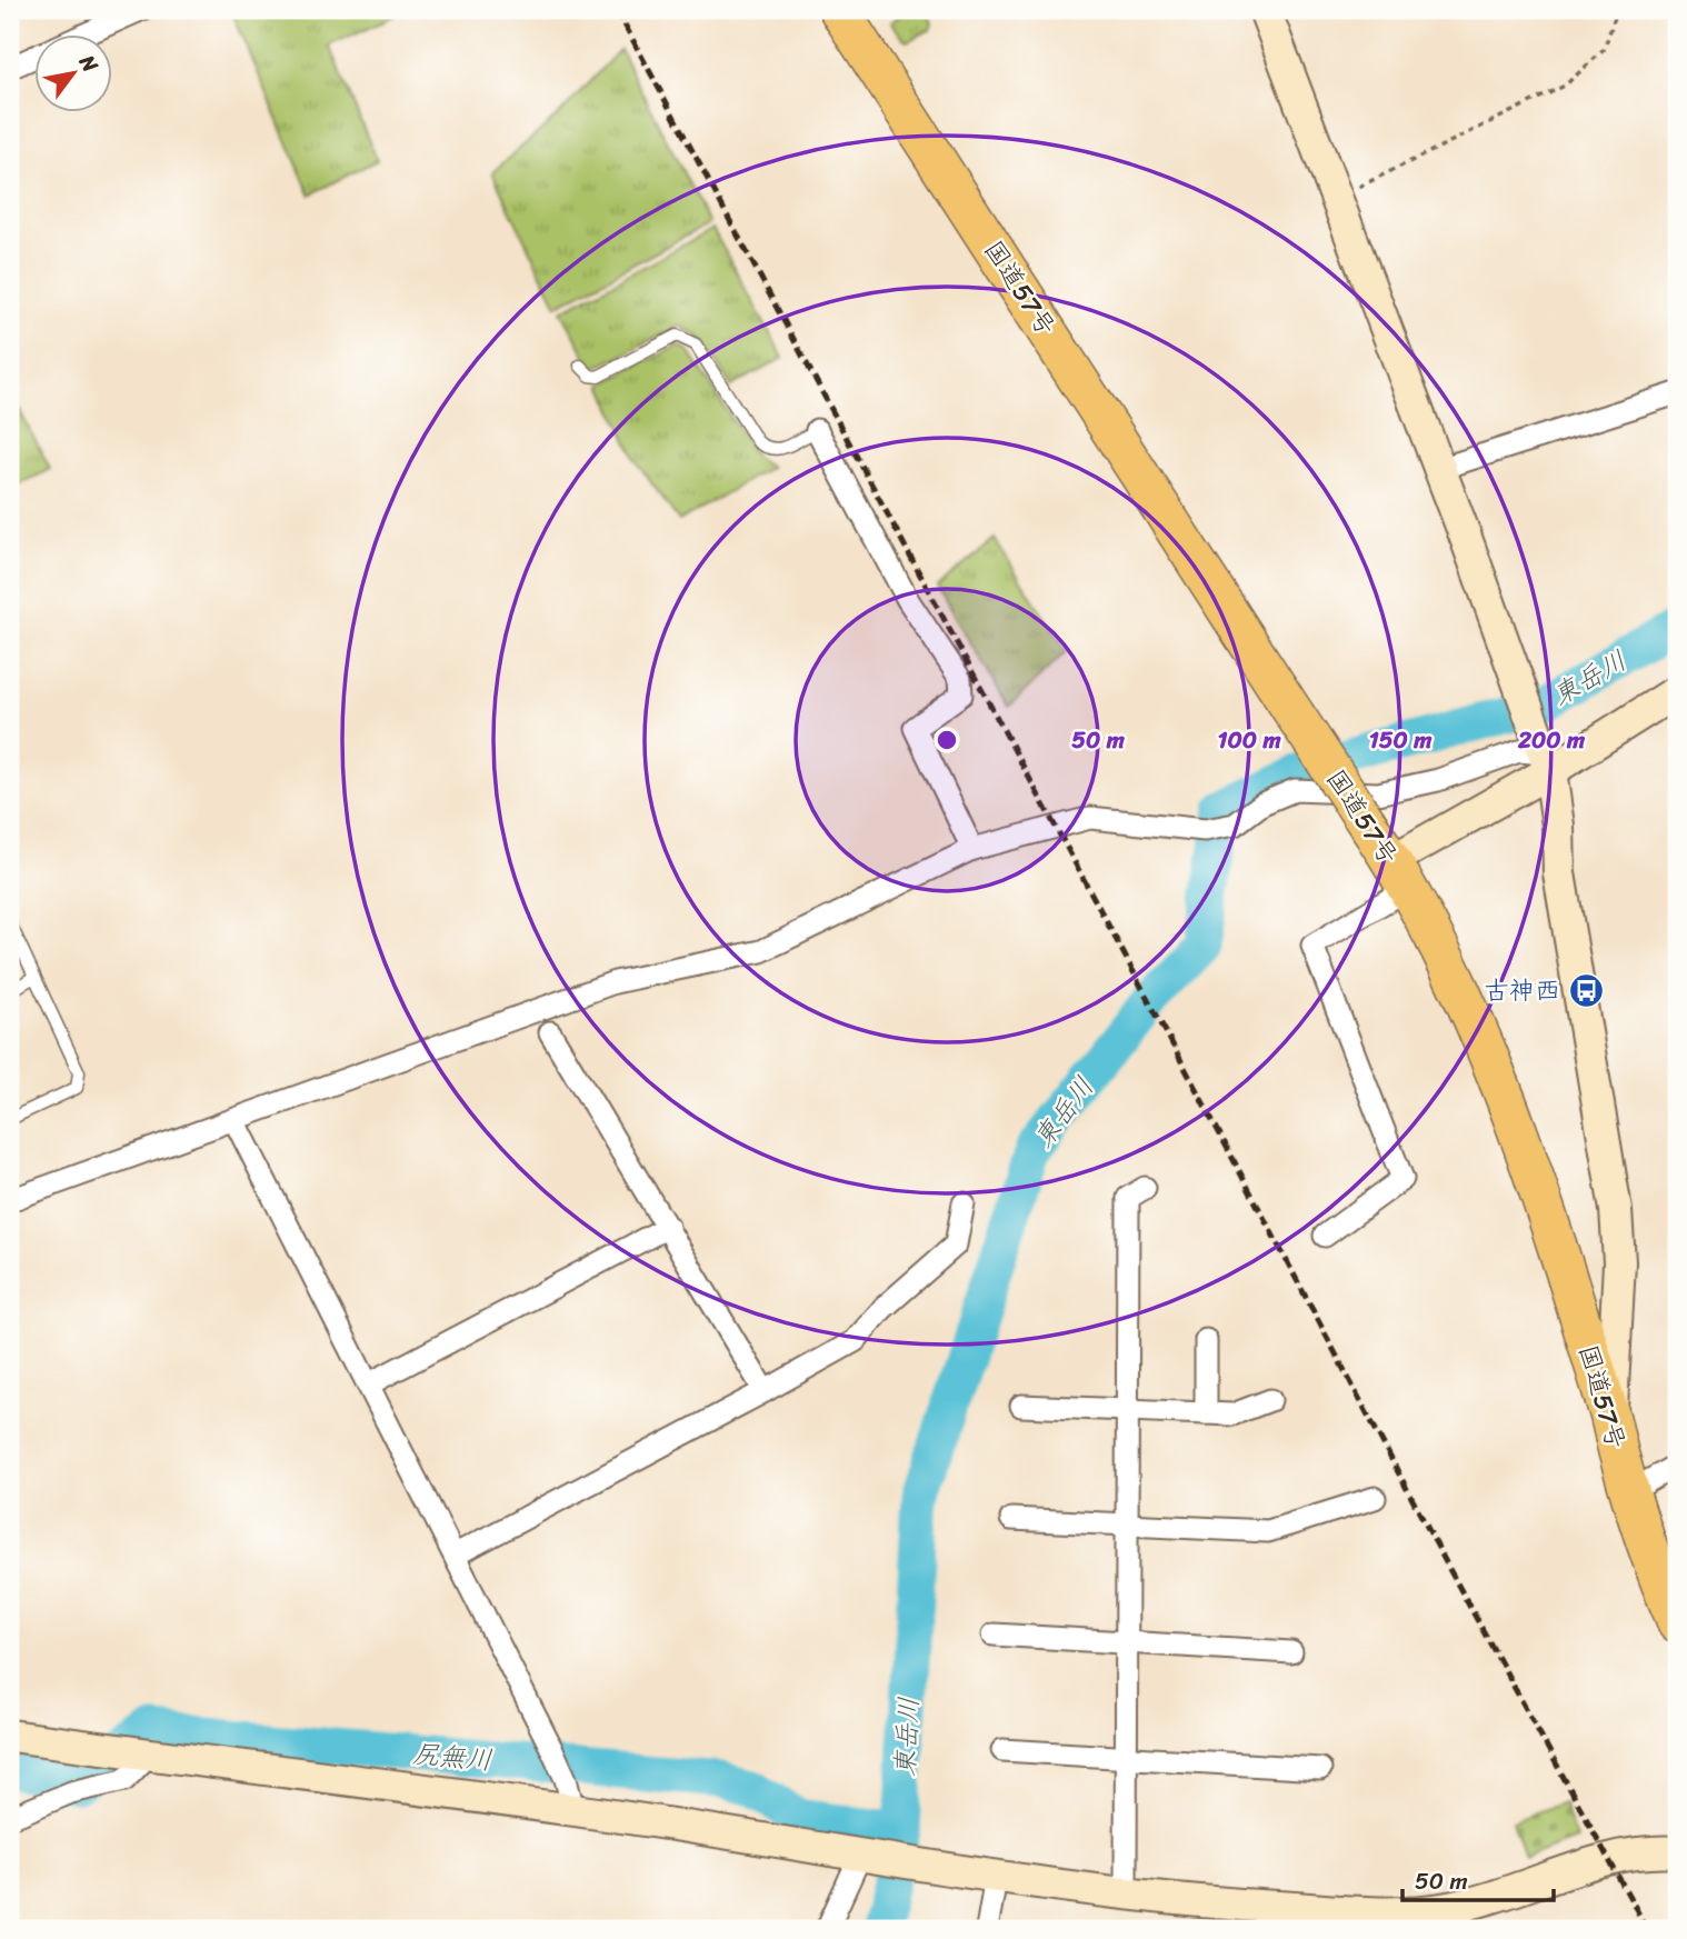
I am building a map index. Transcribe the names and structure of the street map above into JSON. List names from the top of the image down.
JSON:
{
  "streets": {
    "highway": ["国道57号"]
  },
  "water": ["東岳川", "尻無川"],
  "places": {
    "bus stop": ["古神西"]
  },
  "scale_bar": "50 m",
  "north": "top right",
  "rings": [
    "50 m",
    "100 m",
    "150 m",
    "200 m"
  ]
}
